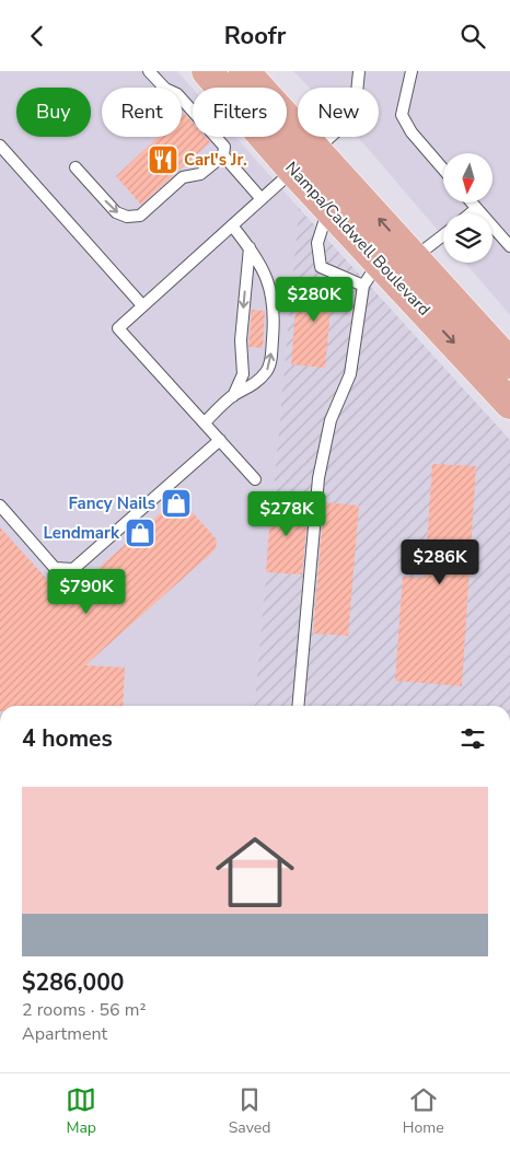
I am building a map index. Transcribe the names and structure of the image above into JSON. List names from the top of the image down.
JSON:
{
  "streets": {
    "main road": ["Nampa/Caldwell Boulevard"]
  },
  "places": {
    "restaurant": ["Carl's Jr."],
    "shop": ["Fancy Nails", "Lendmark"]
  },
  "north": "bottom",
  "page": {
    "header": "Roofr",
    "chip": [
      "Buy",
      "Rent",
      "Filters",
      "New"
    ],
    "price": [
      "$280K",
      "$278K",
      "$286K",
      "$790K"
    ],
    "heading": "4 homes",
    "list": [
      {
        "name": "$286,000",
        "note": "2 rooms · 56 m² · Apartment"
      }
    ],
    "tabs": ["Map", "Saved", "Home"]
  }
}
